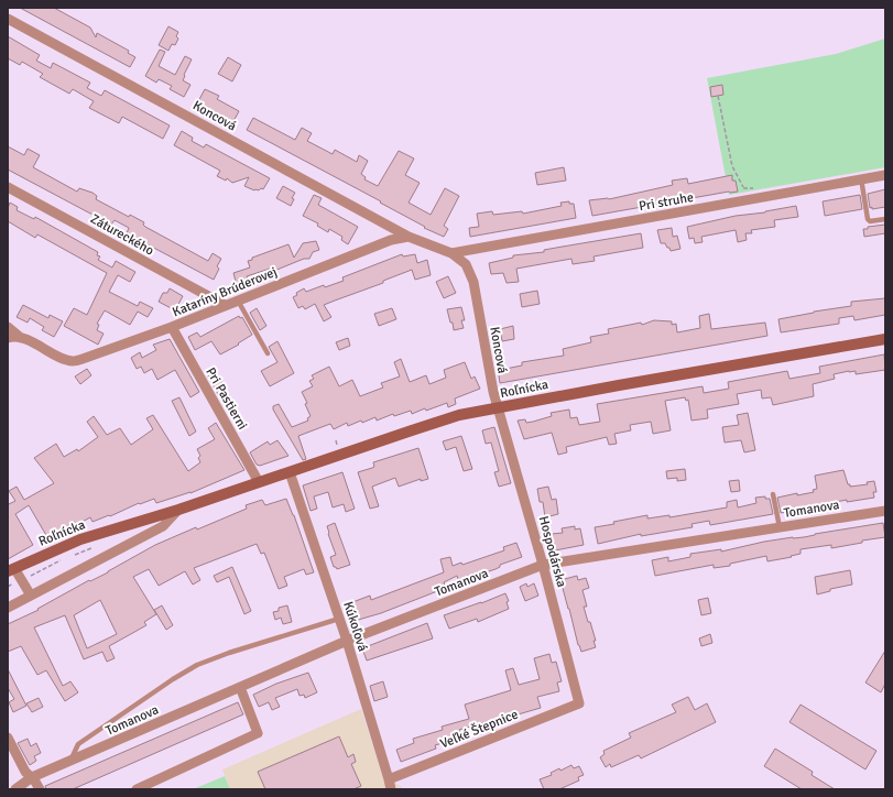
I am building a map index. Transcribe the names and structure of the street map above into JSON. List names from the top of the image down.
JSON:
{
  "streets": {
    "street": [
      "Koncová",
      "Pri struhe",
      "Zátureckého",
      "Kataríny Brúderovej",
      "Roľnícka",
      "Pri Pastierni",
      "Tomanova",
      "Hospodárska",
      "Kúkoľová",
      "Veľké Štepnice"
    ]
  },
  "crossings": [
    ["Koncová", "Pri struhe"],
    ["Koncová", "Kataríny Brúderovej"],
    ["Koncová", "Roľnícka"],
    ["Koncová", "Hospodárska"],
    ["Zátureckého", "Kataríny Brúderovej"],
    ["Kataríny Brúderovej", "Pri Pastierni"],
    ["Roľnícka", "Pri Pastierni"],
    ["Roľnícka", "Hospodárska"],
    ["Roľnícka", "Kúkoľová"],
    ["Tomanova", "Hospodárska"],
    ["Tomanova", "Kúkoľová"],
    ["Hospodárska", "Veľké Štepnice"],
    ["Kúkoľová", "Veľké Štepnice"]
  ]
}
